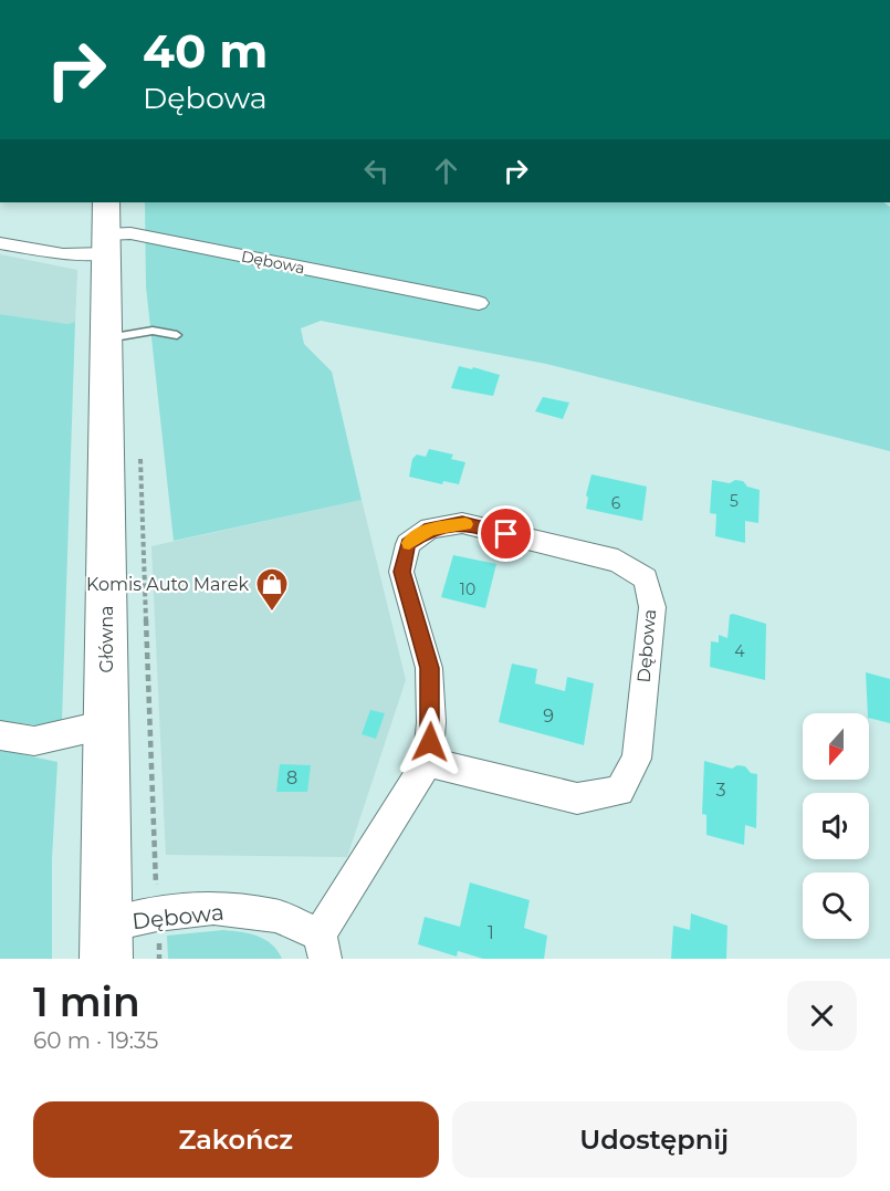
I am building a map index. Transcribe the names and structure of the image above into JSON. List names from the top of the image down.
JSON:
{
  "streets": {
    "main road": ["Główna"],
    "street": ["Dębowa"]
  },
  "crossings": [
    ["Dębowa", "Główna"]
  ],
  "places": {
    "shop": ["Komis Auto Marek"]
  },
  "house_numbers": [
    "5",
    "6",
    "10",
    "4",
    "9",
    "8",
    "3",
    "1"
  ],
  "north": "bottom",
  "page": {
    "turn": ["40 m", "Dębowa"],
    "heading": ["1 min", "60 m · 19:35"],
    "buttons": ["Zakończ", "Udostępnij"]
  }
}
